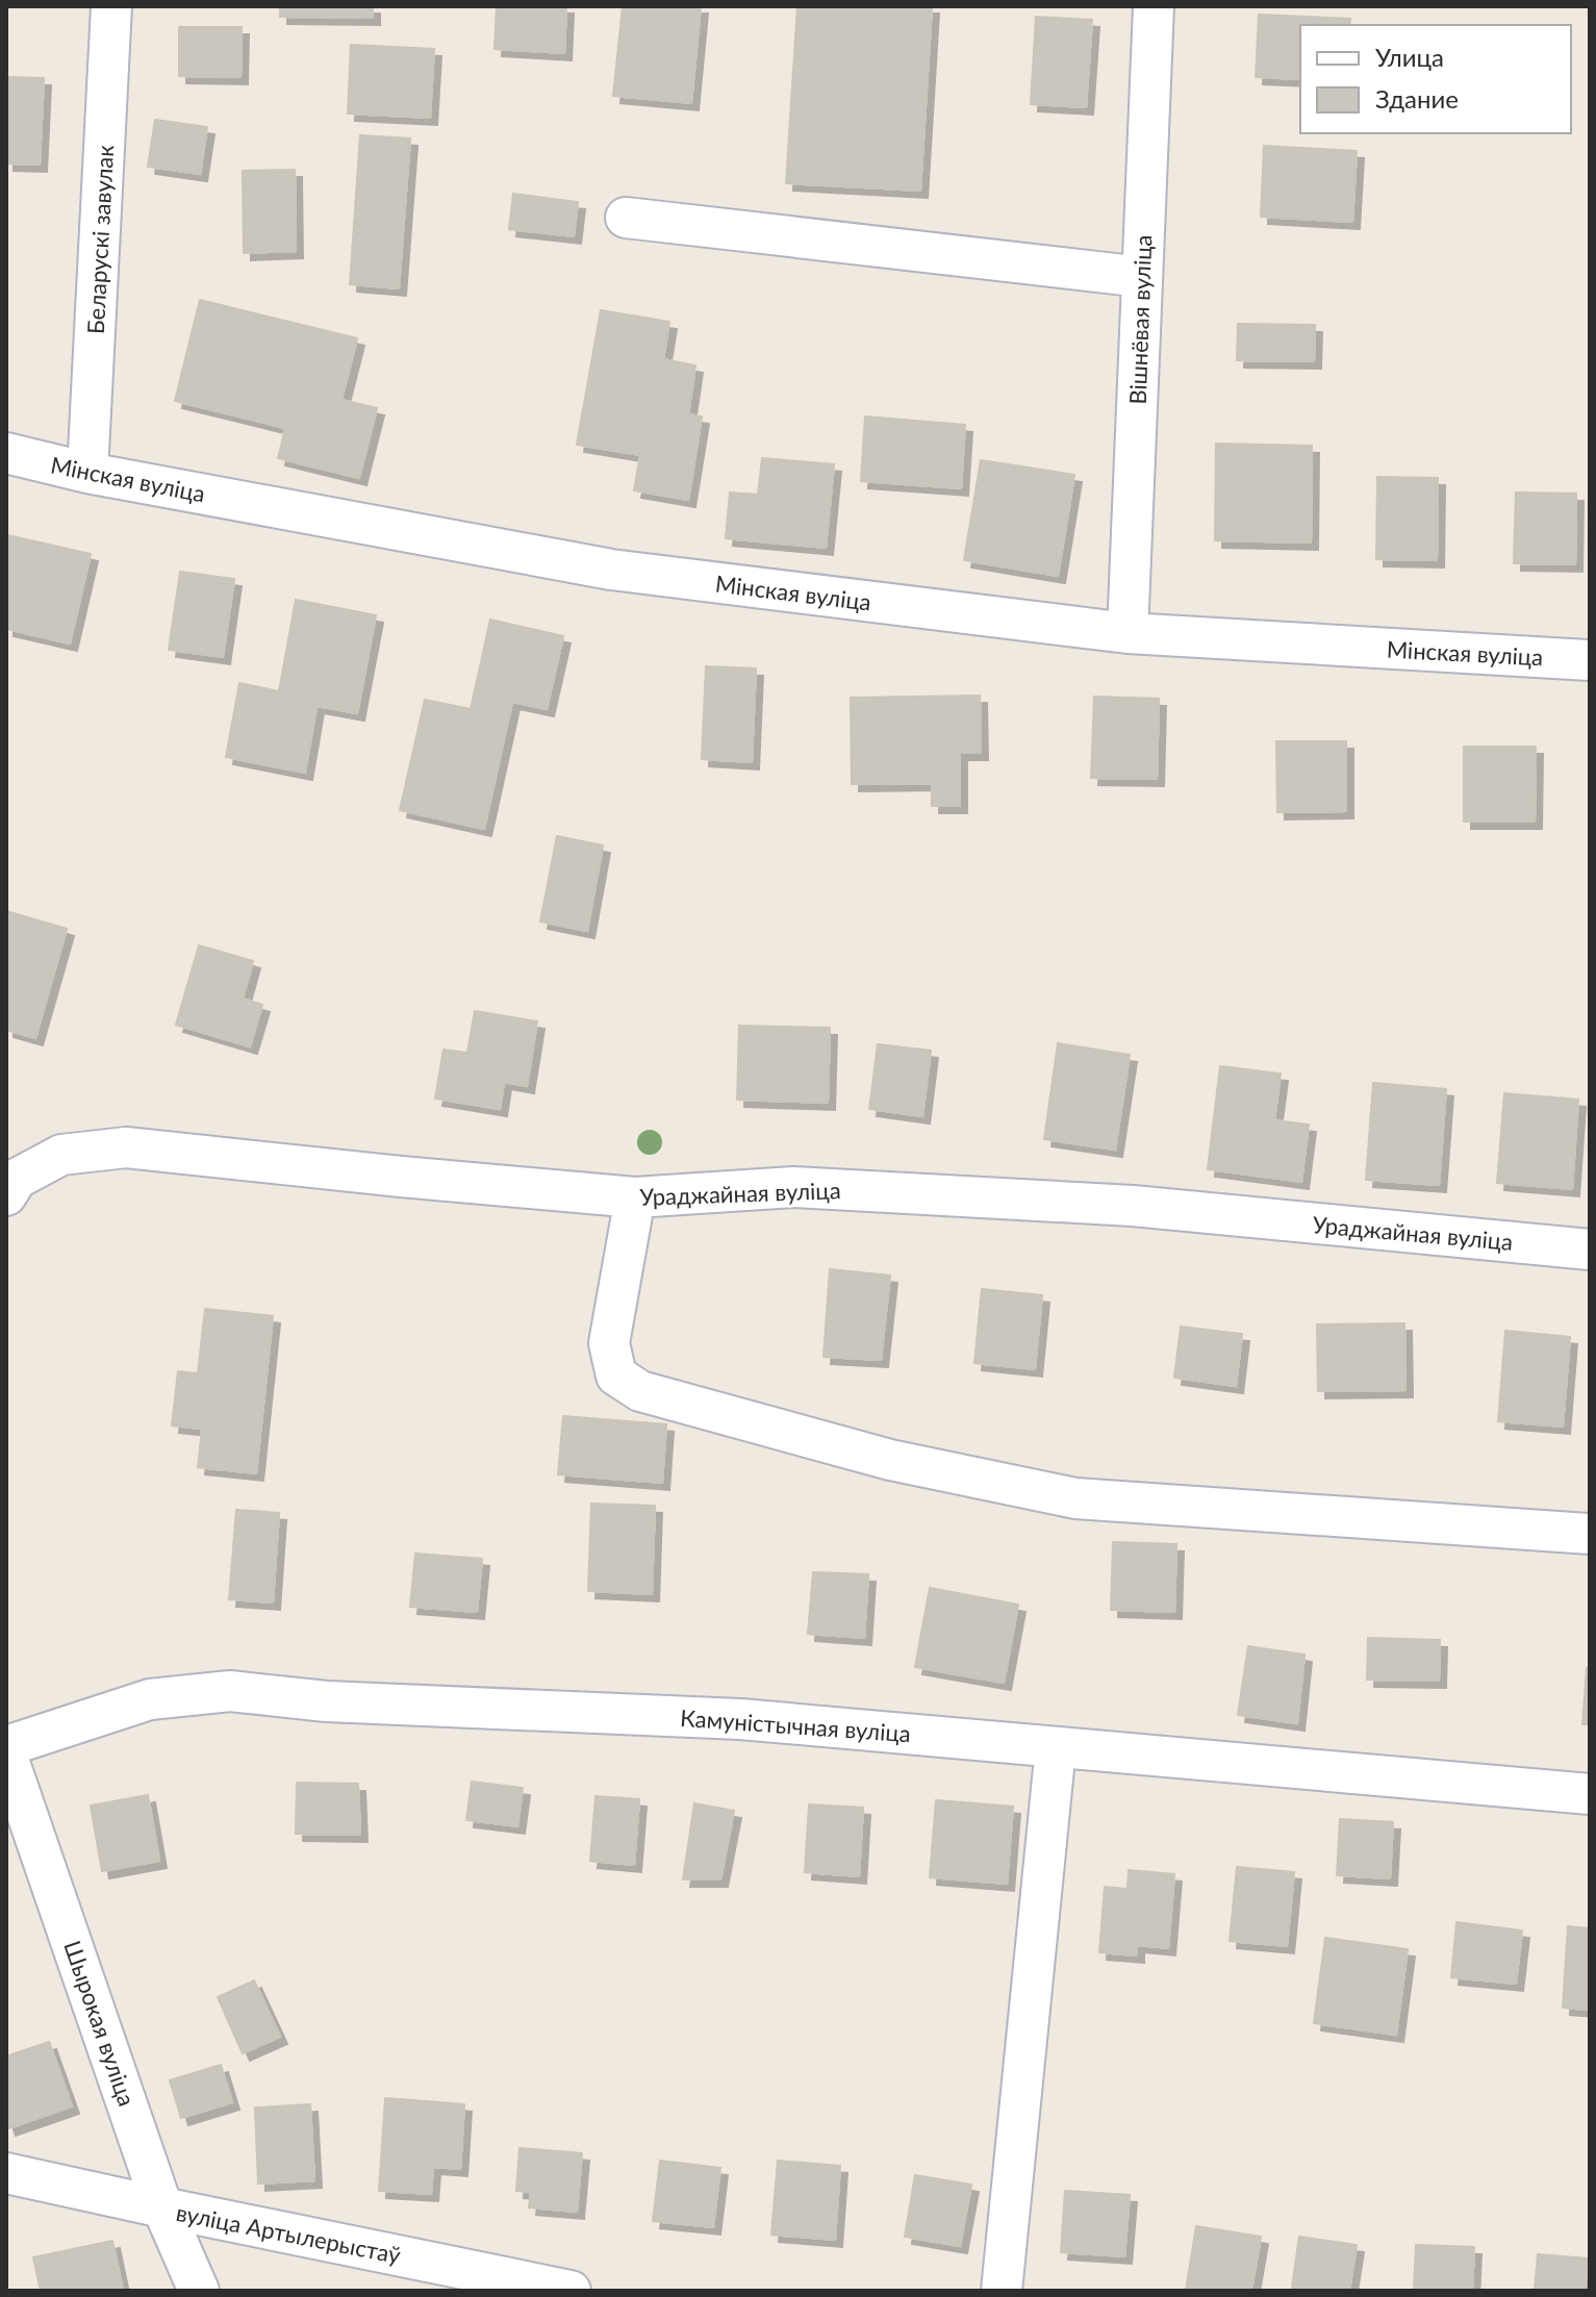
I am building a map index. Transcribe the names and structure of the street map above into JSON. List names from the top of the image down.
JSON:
{
  "streets": {
    "street": [
      "Беларускі завулак",
      "Вішнёвая вуліца",
      "Мінская вуліца",
      "Ураджайная вуліца",
      "Камуністычная вуліца",
      "Шырокая вуліца",
      "вуліца Артылерыстаў"
    ]
  },
  "crossings": [
    ["Беларускі завулак", "Мінская вуліца"],
    ["Вішнёвая вуліца", "Мінская вуліца"],
    ["Шырокая вуліца", "вуліца Артылерыстаў"]
  ],
  "legend": ["Улица", "Здание"]
}
